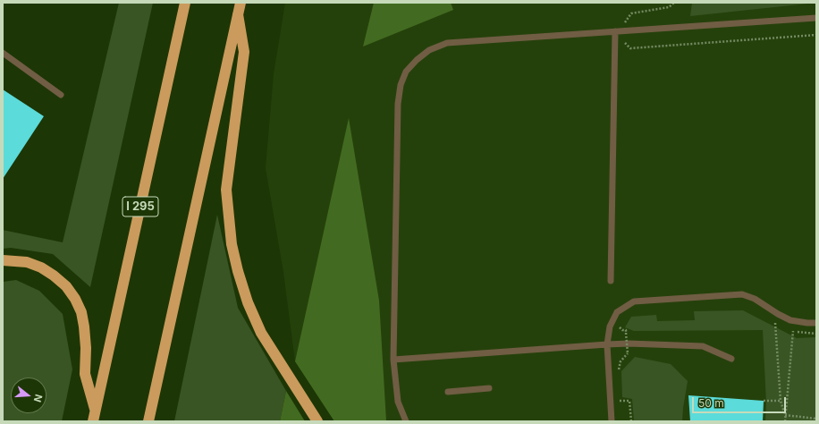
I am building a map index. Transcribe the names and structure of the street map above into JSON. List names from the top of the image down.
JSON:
{
  "streets": {
    "highway": ["I 295"]
  },
  "scale_bar": "50 m",
  "north": "right"
}
